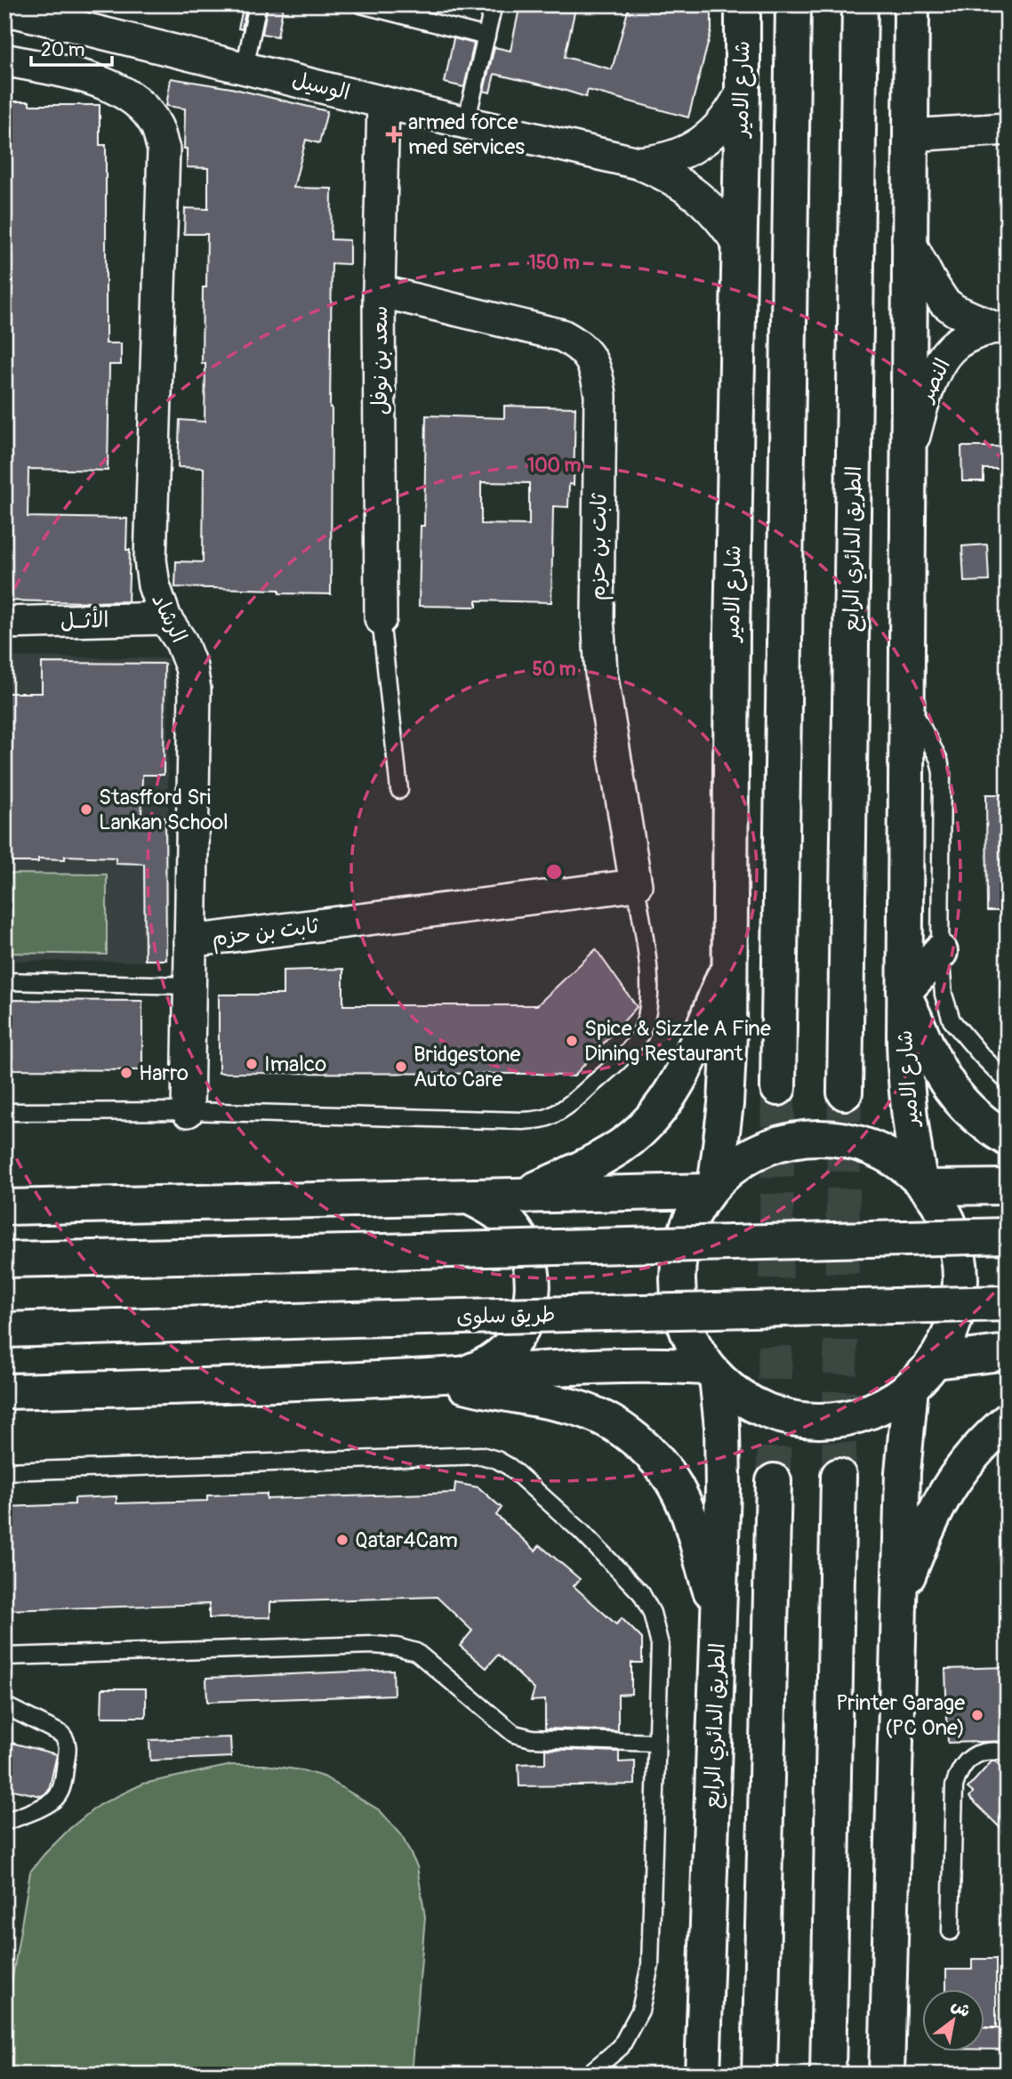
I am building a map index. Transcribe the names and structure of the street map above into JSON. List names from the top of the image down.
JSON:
{
  "streets": {
    "main road": ["شارع الامير", "الطريق الدائري الرابع", "طريق سلوى"],
    "street": [
      "الوسيل",
      "سعد بن نوفل",
      "النصر",
      "ثابت بن حزم",
      "الرشاد",
      "الأثــل"
    ]
  },
  "crossings": [
    ["الوسيل", "شارع الامير"],
    ["الوسيل", "سعد بن نوفل"],
    ["شارع الامير", "النصر"],
    ["سعد بن نوفل", "ثابت بن حزم"],
    ["ثابت بن حزم", "الرشاد"],
    ["الرشاد", "الأثــل"]
  ],
  "places": {
    "health": ["armed force med services"],
    "other": [
      "Stasfford Sri Lankan School",
      "Spice & Sizzle A Fine Dining Restaurant",
      "Imalco",
      "Bridgestone Auto Care",
      "Harro",
      "Qatar4Cam",
      "Printer Garage (PC One)"
    ]
  },
  "scale_bar": "20 m",
  "north": "top right",
  "rings": ["150 m", "100 m", "50 m"]
}
